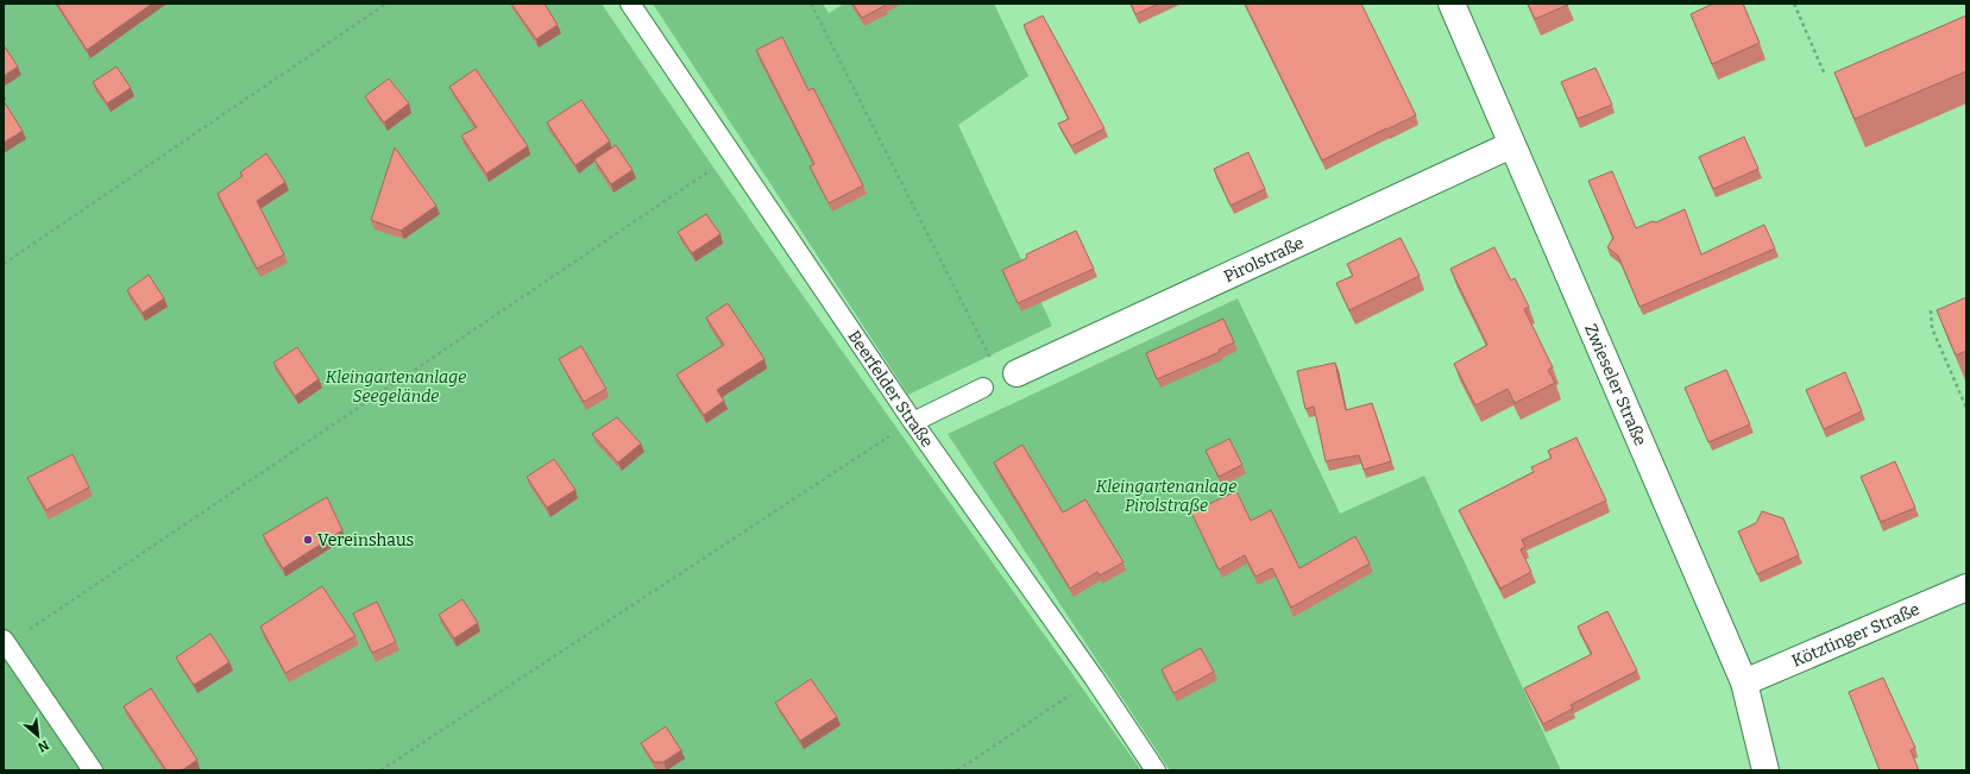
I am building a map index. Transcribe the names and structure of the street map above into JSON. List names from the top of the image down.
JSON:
{
  "streets": {
    "street": ["Pirolstraße", "Zwieseler Straße", "Kötztinger Straße"],
    "lane": ["Beerfelder Straße"]
  },
  "crossings": [
    ["Pirolstraße", "Zwieseler Straße"],
    ["Zwieseler Straße", "Kötztinger Straße"]
  ],
  "parks": ["Kleingartenanlage Seegelände", "Kleingartenanlage Pirolstraße"],
  "places": ["Vereinshaus"],
  "north": "bottom right"
}
